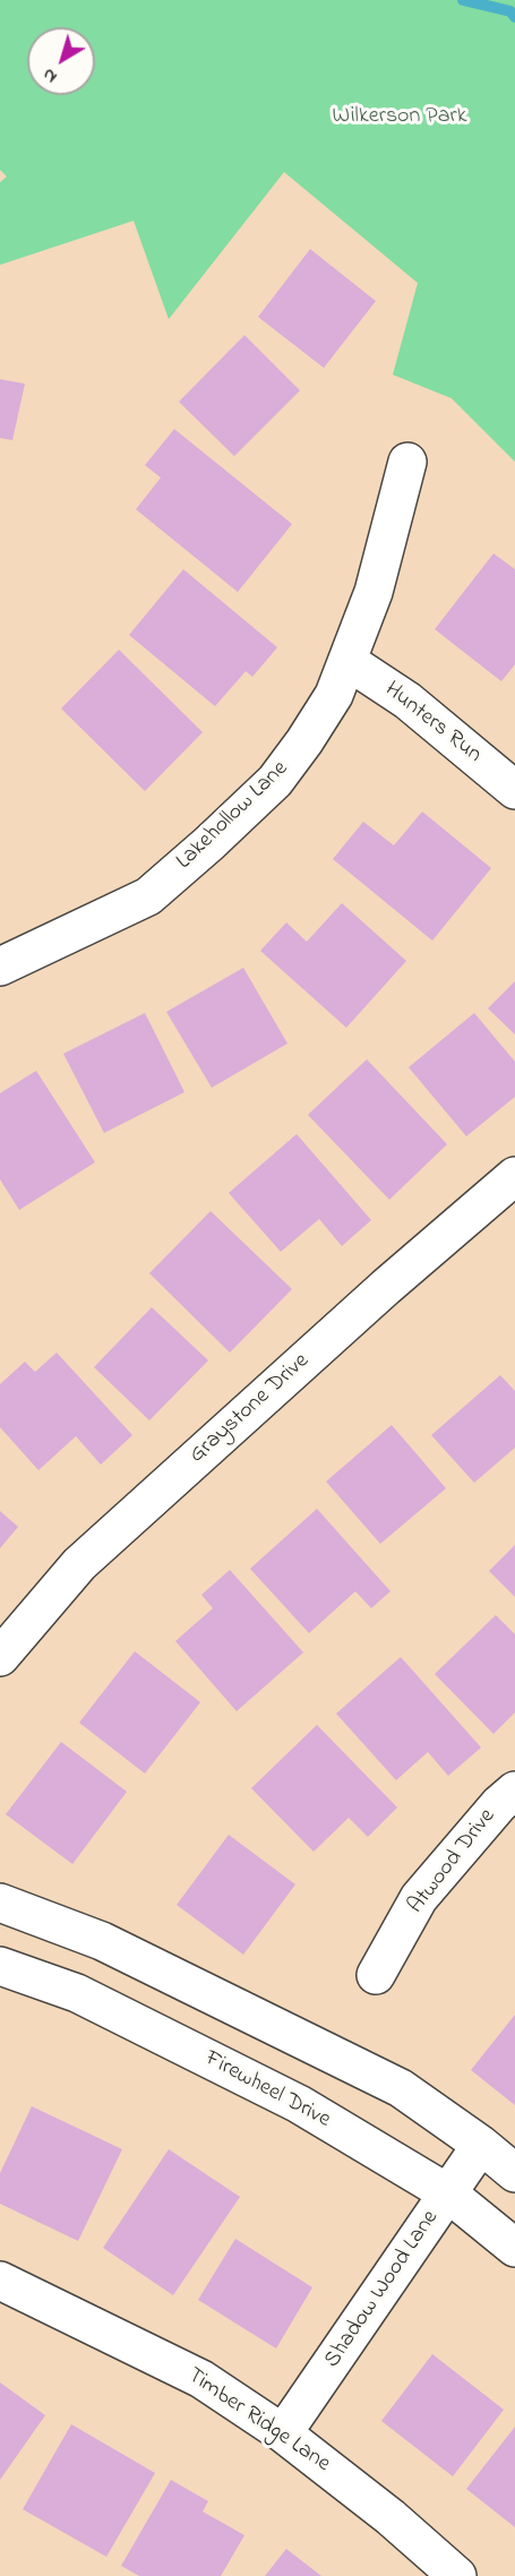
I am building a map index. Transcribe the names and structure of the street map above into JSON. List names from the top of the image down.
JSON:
{
  "streets": {
    "street": [
      "Hunters Run",
      "Lakehollow Lane",
      "Graystone Drive",
      "Atwood Drive",
      "Firewheel Drive",
      "Shadow Wood Lane",
      "Timber Ridge Lane"
    ]
  },
  "crossings": [
    ["Hunters Run", "Lakehollow Lane"],
    ["Firewheel Drive", "Shadow Wood Lane"],
    ["Shadow Wood Lane", "Timber Ridge Lane"]
  ],
  "parks": ["Wilkerson Park"],
  "north": "bottom left"
}
